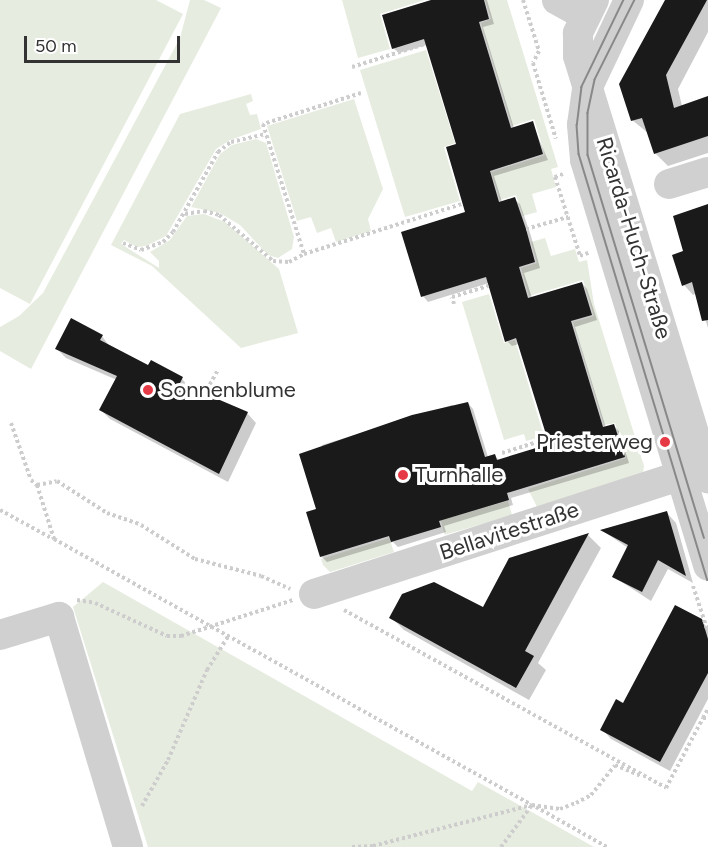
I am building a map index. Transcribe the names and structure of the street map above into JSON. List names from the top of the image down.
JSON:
{
  "streets": {
    "street": ["Ricarda-Huch-Straße", "Bellavitestraße"]
  },
  "crossings": [
    ["Ricarda-Huch-Straße", "Bellavitestraße"]
  ],
  "places": ["Sonnenblume", "Priesterweg", "Turnhalle"],
  "scale_bar": "50 m"
}
